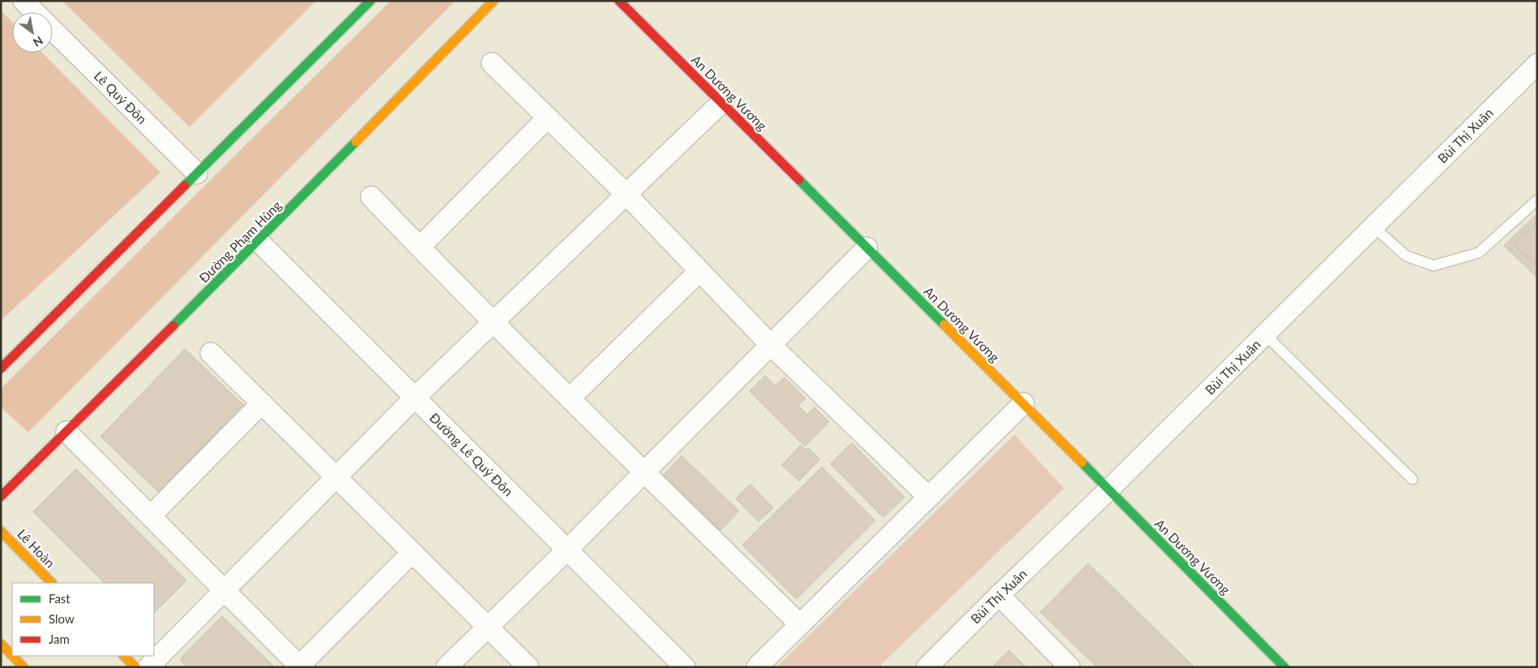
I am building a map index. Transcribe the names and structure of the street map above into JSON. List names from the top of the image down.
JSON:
{
  "streets": {
    "street": [
      "An Dương Vương",
      "Lê Quý Đôn",
      "Bùi Thị Xuân",
      "Đường Phạm Hùng",
      "Đường Lê Quý Đôn",
      "Lê Hoàn"
    ]
  },
  "crossings": [
    ["An Dương Vương", "Bùi Thị Xuân"],
    ["Đường Phạm Hùng", "Đường Lê Quý Đôn"]
  ],
  "legend": ["Fast", "Slow", "Jam"],
  "north": "bottom right"
}
